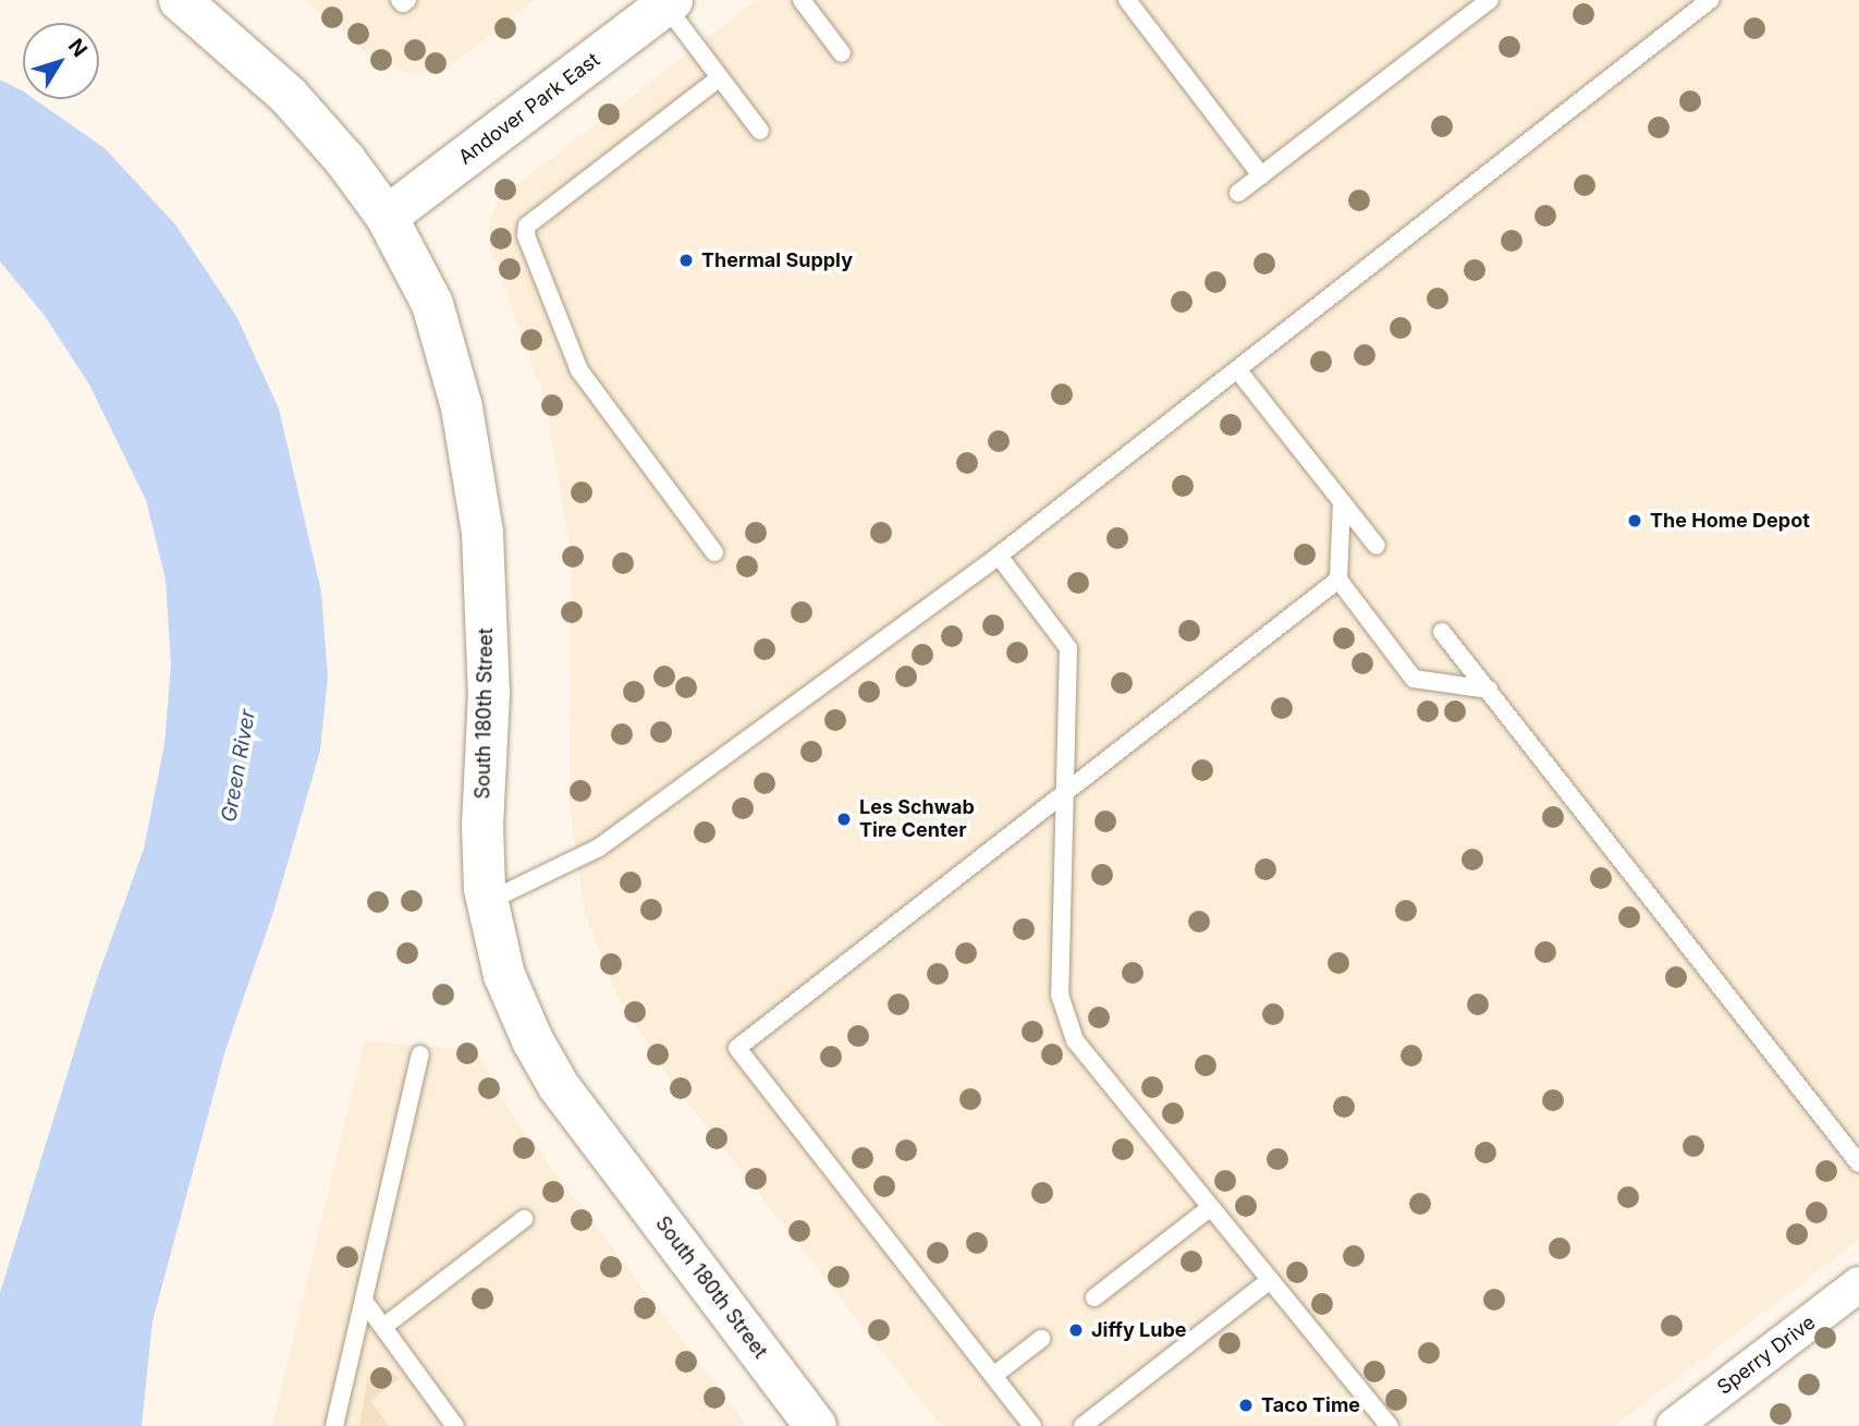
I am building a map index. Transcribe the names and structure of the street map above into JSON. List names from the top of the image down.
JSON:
{
  "streets": {
    "main road": ["Andover Park East", "South 180th Street"],
    "street": ["Sperry Drive"]
  },
  "crossings": [
    ["Andover Park East", "South 180th Street"]
  ],
  "water": ["Green River"],
  "places": [
    "Thermal Supply",
    "The Home Depot",
    "Les Schwab Tire Center",
    "Jiffy Lube",
    "Taco Time"
  ],
  "north": "top right"
}
